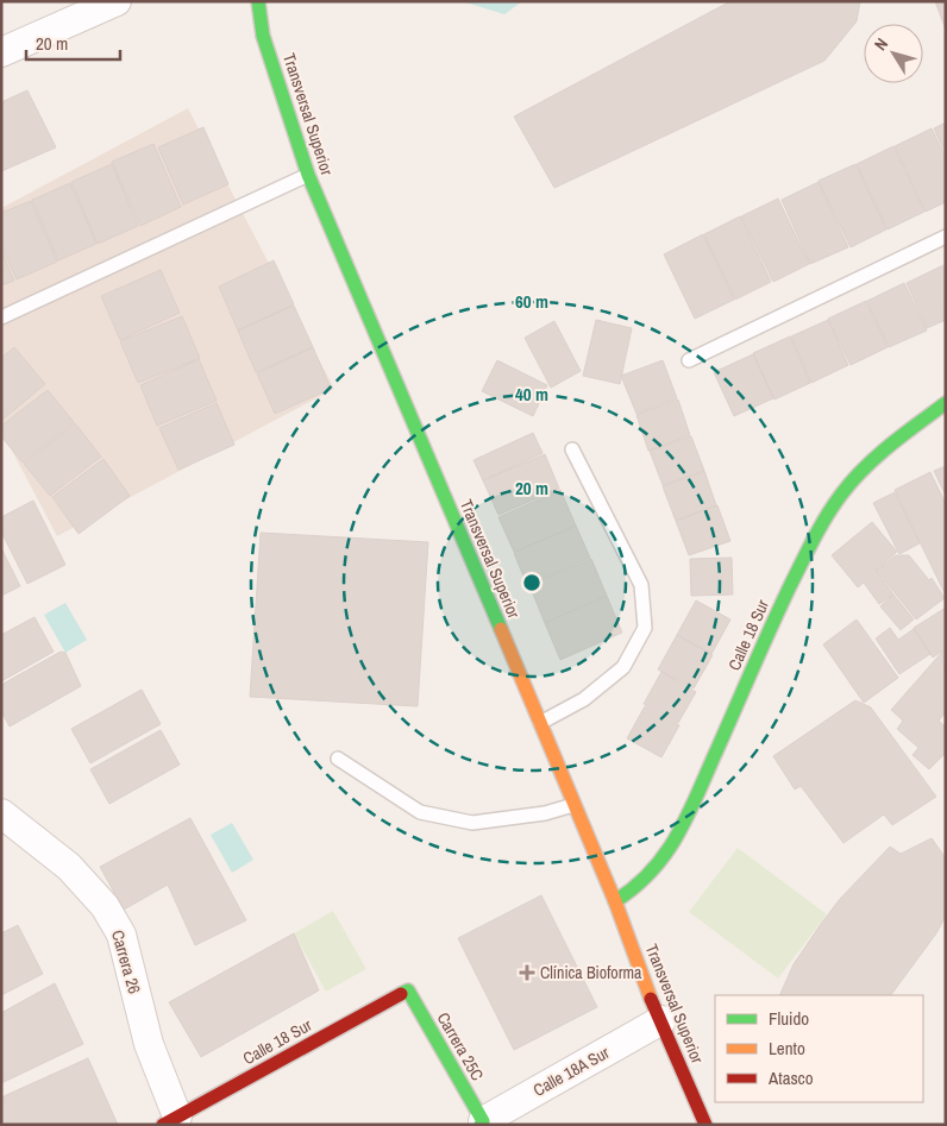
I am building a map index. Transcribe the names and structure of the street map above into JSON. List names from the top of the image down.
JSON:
{
  "streets": {
    "main road": ["Transversal Superior", "Calle 18 Sur", "Carrera 25C"],
    "street": ["Carrera 26", "Calle 18A Sur"]
  },
  "crossings": [
    ["Transversal Superior", "Calle 18 Sur"],
    ["Transversal Superior", "Calle 18A Sur"],
    ["Calle 18 Sur", "Carrera 26"],
    ["Calle 18 Sur", "Carrera 25C"],
    ["Carrera 25C", "Calle 18A Sur"]
  ],
  "places": {
    "health": ["Clínica Bioforma"]
  },
  "legend": ["Fluido", "Lento", "Atasco"],
  "scale_bar": "20 m",
  "north": "top left",
  "rings": ["60 m", "40 m", "20 m"]
}
